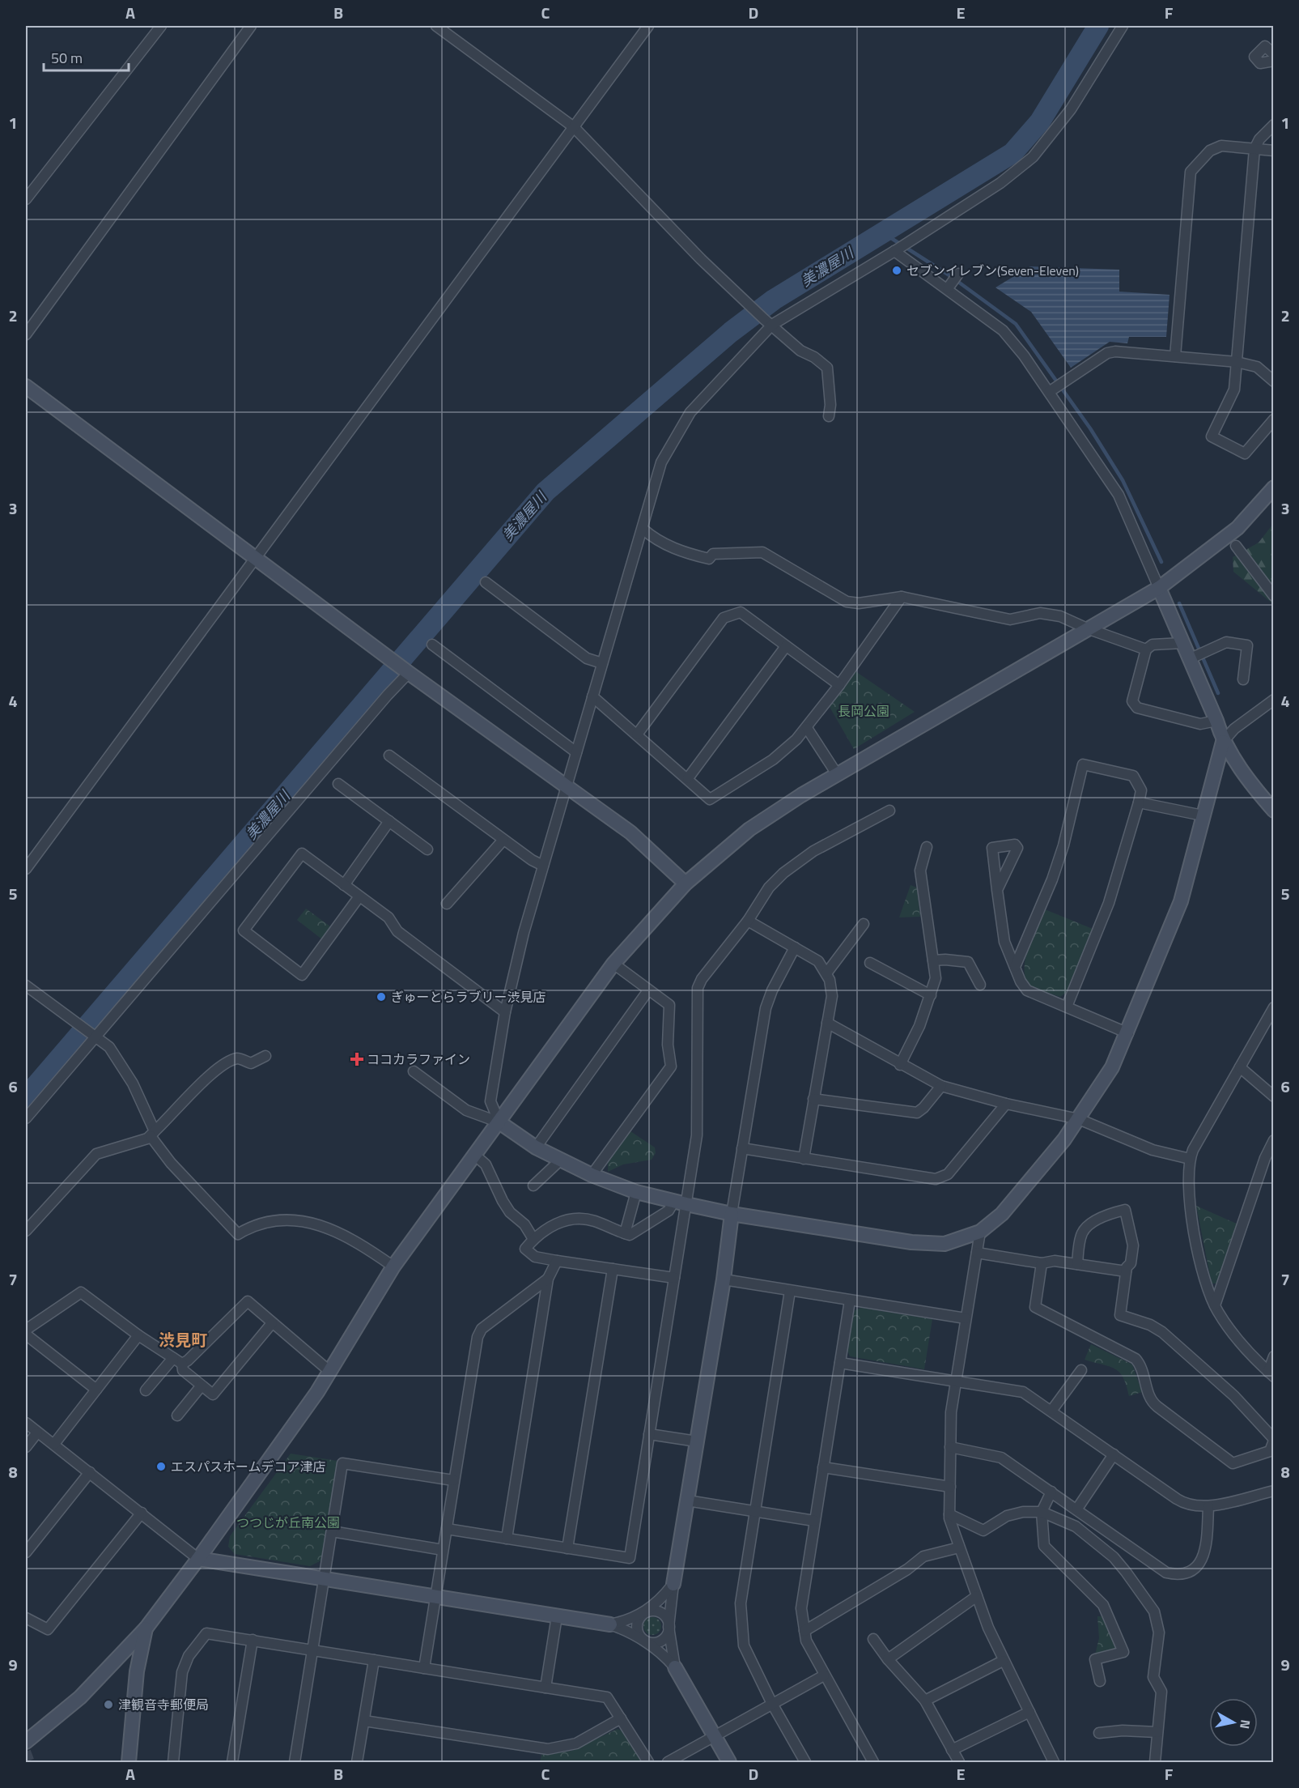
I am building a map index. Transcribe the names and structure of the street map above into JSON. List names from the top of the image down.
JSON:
{
  "districts": ["渋見町"],
  "water": ["美濃屋川"],
  "parks": ["長岡公園", "つつじが丘南公園"],
  "places": {
    "other": [
      "セブンイレブン(Seven-Eleven)",
      "ぎゅーとらラブリー渋見店",
      "エスパスホームデコア津店",
      "津観音寺郵便局"
    ],
    "health": ["ココカラファイン"]
  },
  "scale_bar": "50 m",
  "north": "right",
  "grid": {
    "columns": [
      "A",
      "B",
      "C",
      "D",
      "E",
      "F"
    ],
    "rows": [
      "1",
      "2",
      "3",
      "4",
      "5",
      "6",
      "7",
      "8",
      "9"
    ]
  }
}
